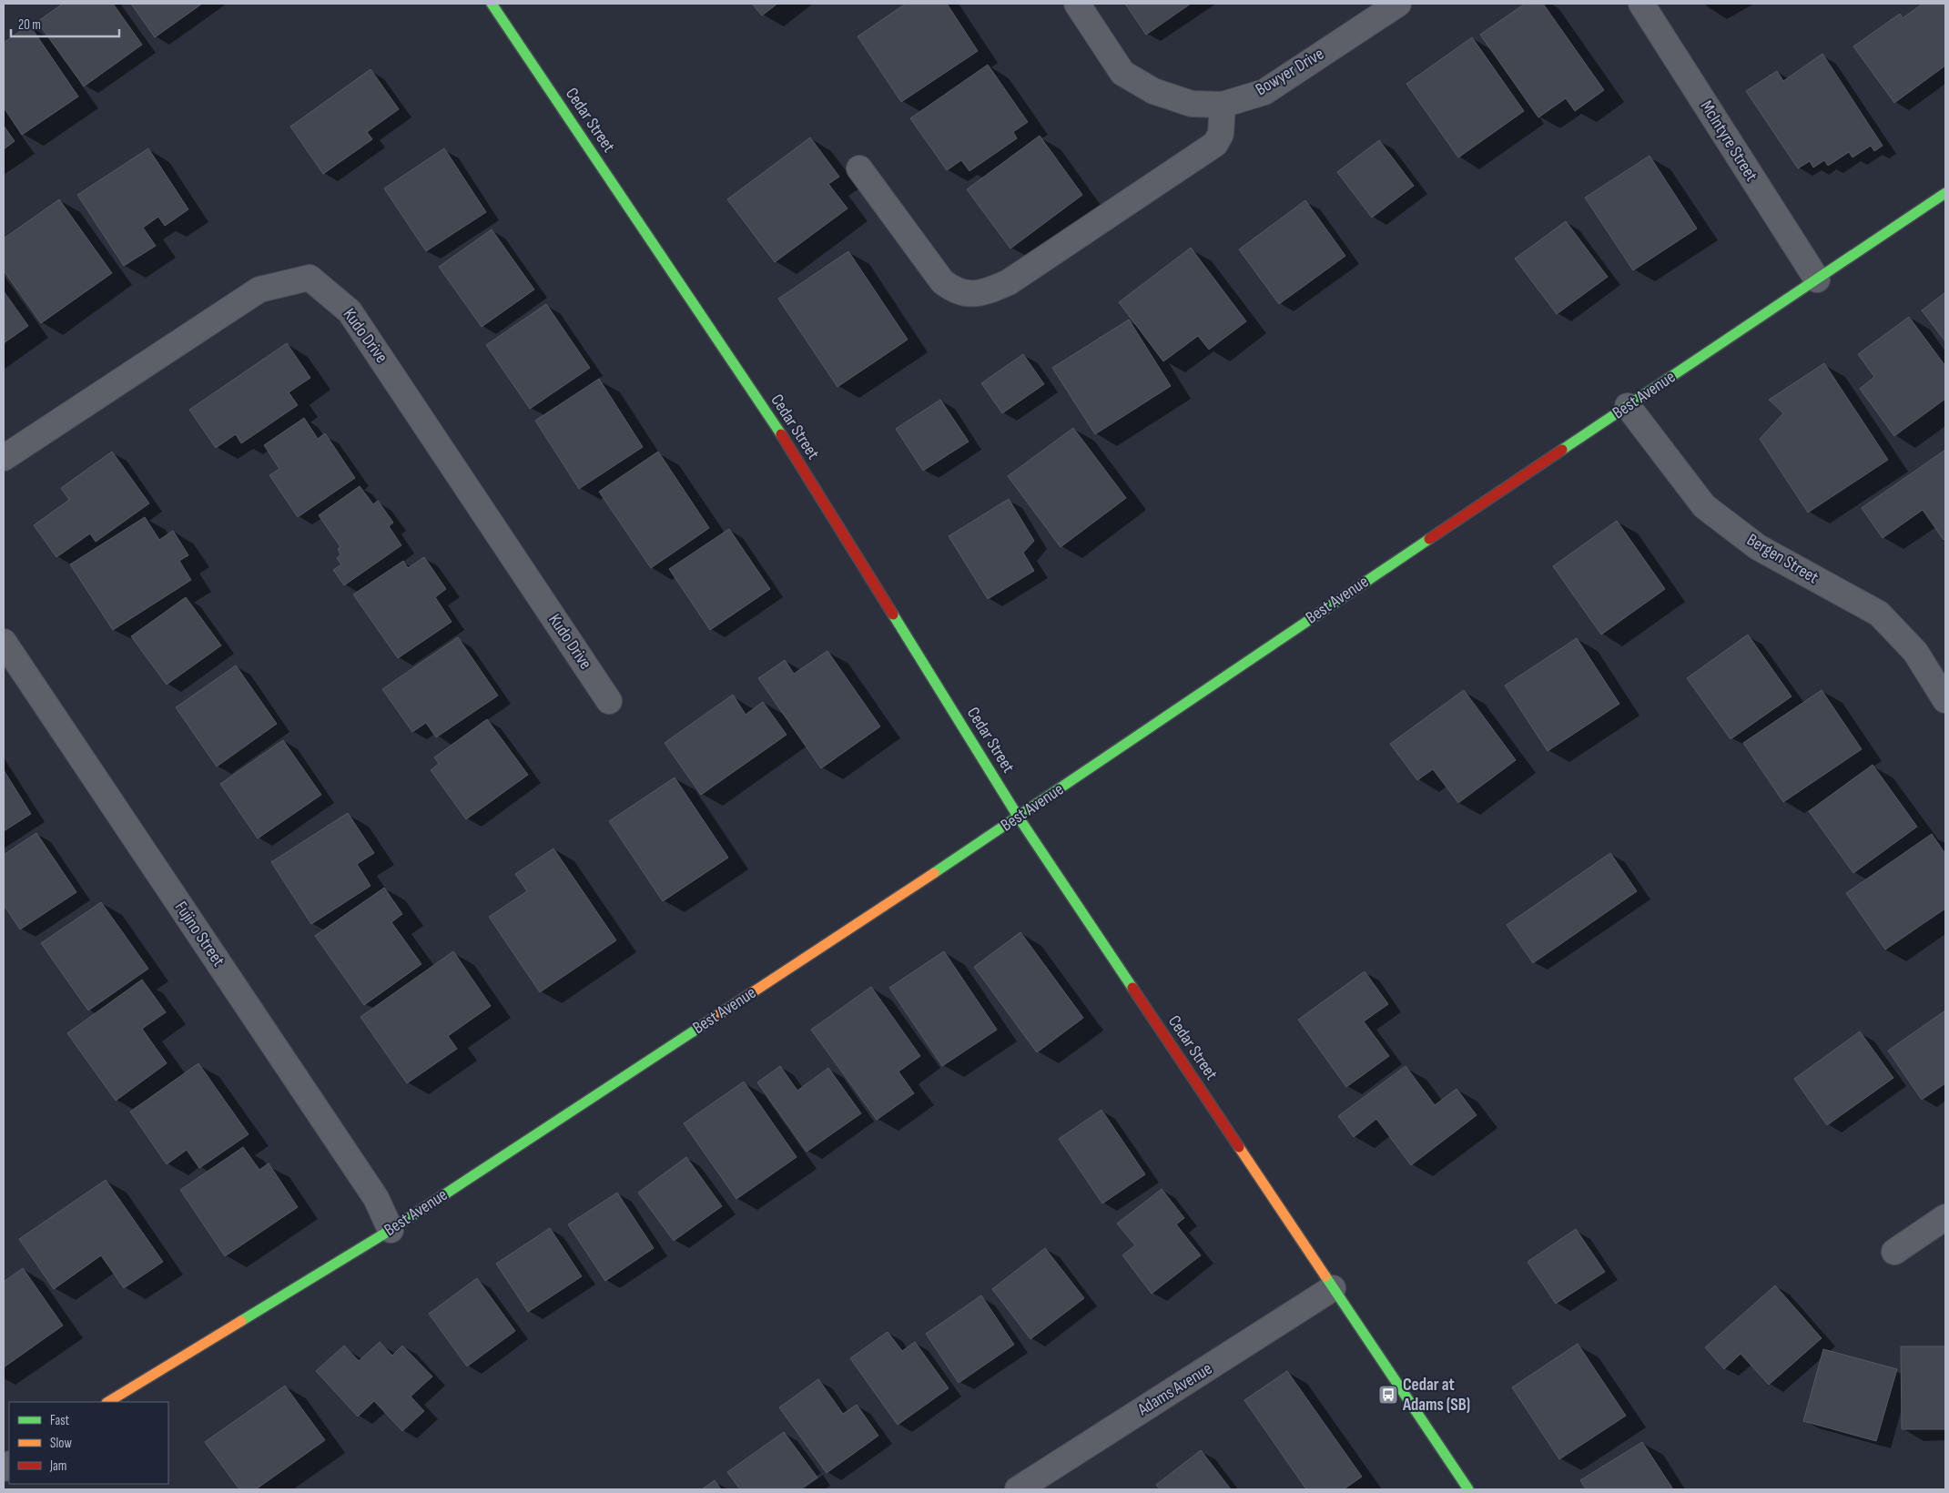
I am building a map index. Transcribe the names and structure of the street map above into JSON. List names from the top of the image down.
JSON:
{
  "streets": {
    "street": [
      "Bowyer Drive",
      "Cedar Street",
      "McIntyre Street",
      "Kudo Drive",
      "Best Avenue",
      "Bergen Street",
      "Fujino Street",
      "Adams Avenue"
    ]
  },
  "crossings": [
    ["Cedar Street", "Best Avenue"],
    ["Cedar Street", "Adams Avenue"],
    ["McIntyre Street", "Best Avenue"],
    ["Best Avenue", "Bergen Street"],
    ["Best Avenue", "Fujino Street"]
  ],
  "places": {
    "bus stop": ["Cedar at Adams (SB)"]
  },
  "legend": ["Fast", "Slow", "Jam"],
  "scale_bar": "20 m"
}
